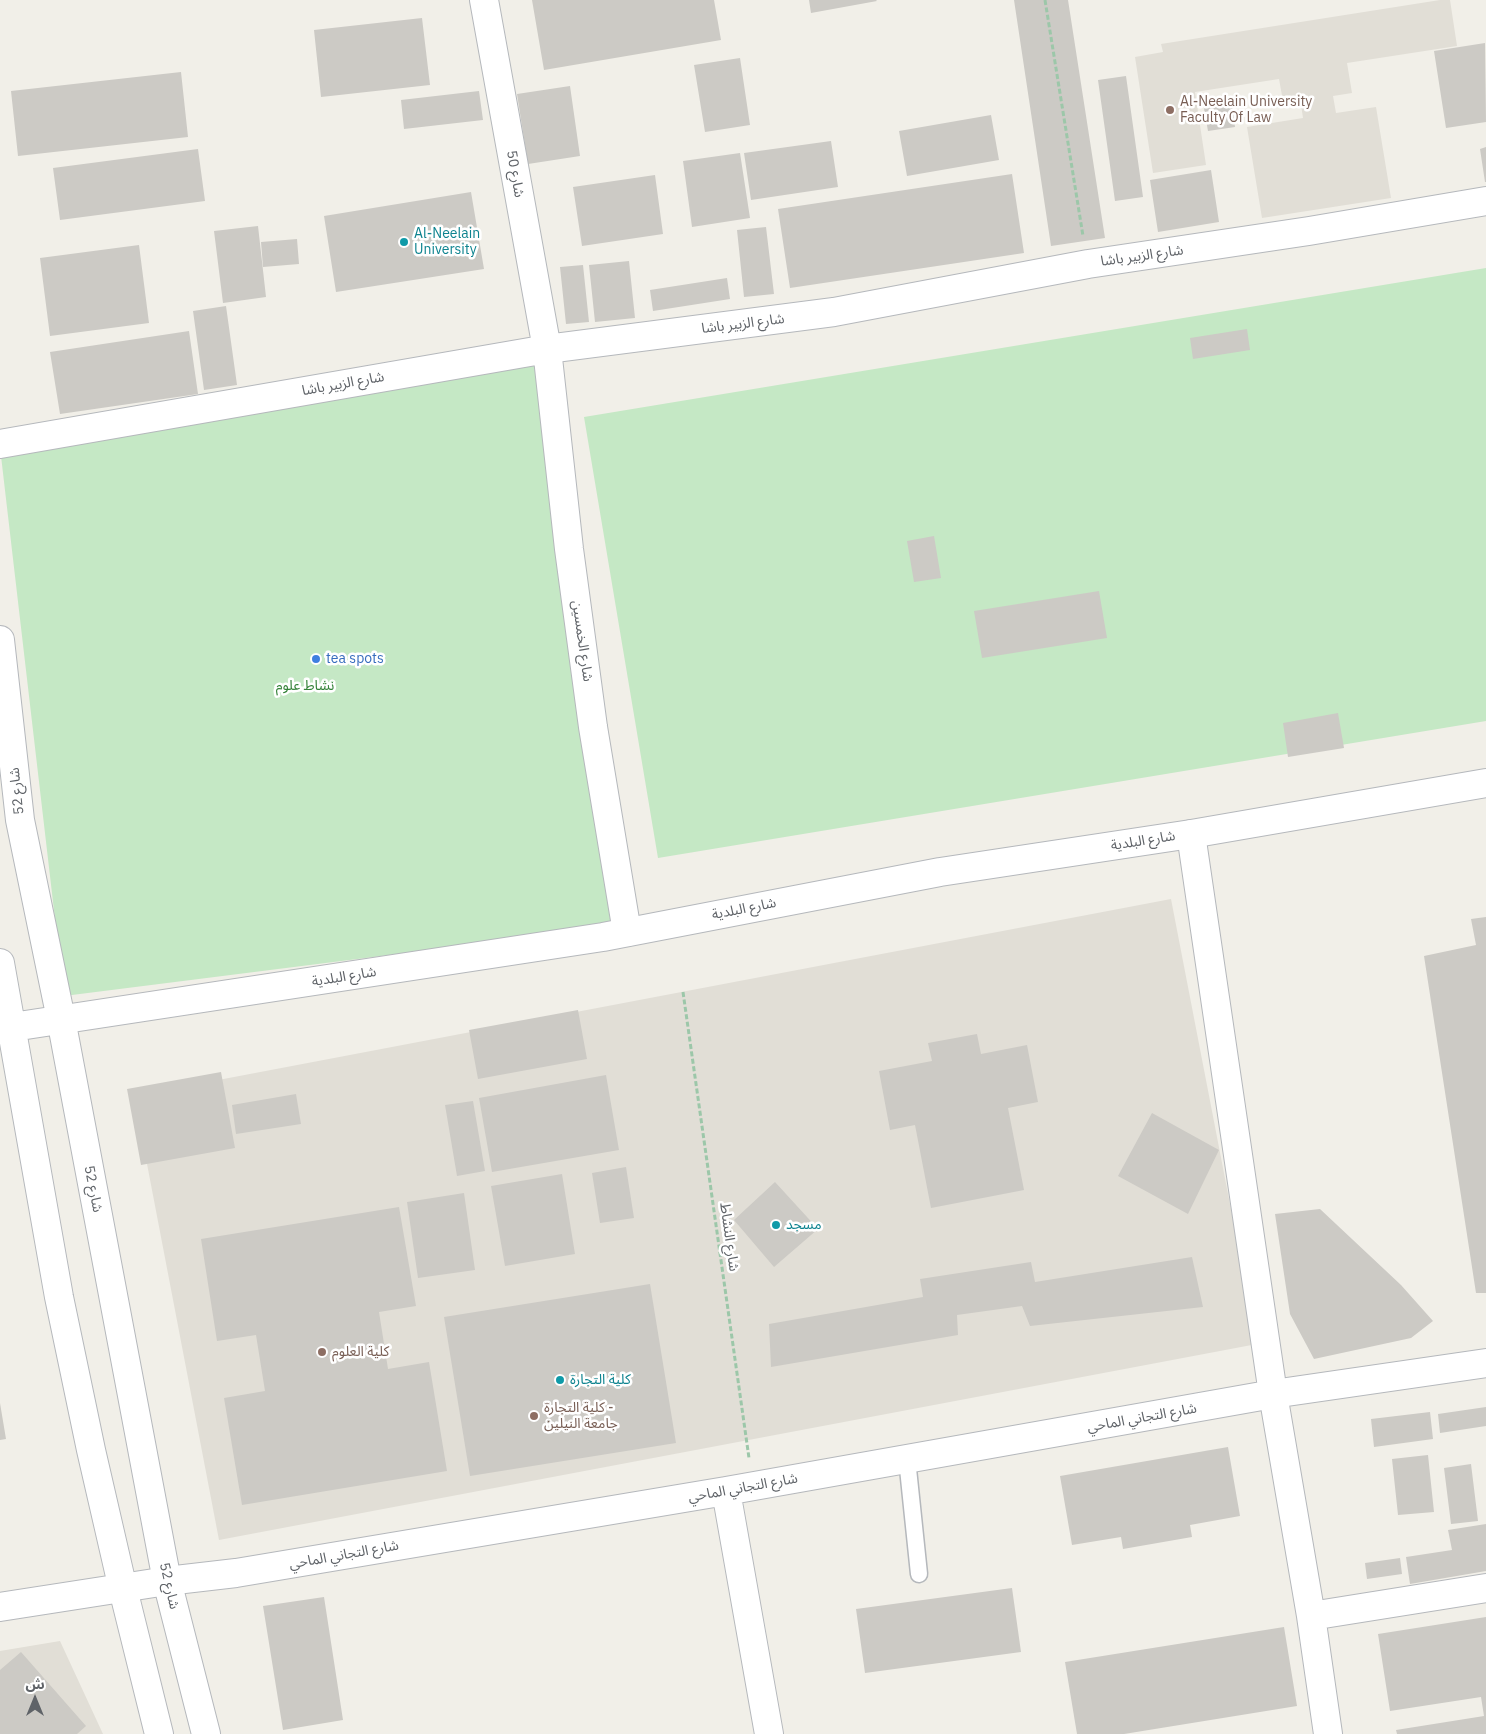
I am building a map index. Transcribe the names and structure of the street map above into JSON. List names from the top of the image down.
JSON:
{
  "streets": {
    "street": [
      "شارع 50",
      "شارع الزبير باشا",
      "شارع الخمسين",
      "شارع 52",
      "شارع البلدية",
      "شارع التجاني الماحي"
    ],
    "path": ["شارع النشاط"]
  },
  "crossings": [
    ["شارع 50", "شارع الزبير باشا"],
    ["شارع 50", "شارع الخمسين"],
    ["شارع الزبير باشا", "شارع الخمسين"],
    ["شارع الخمسين", "شارع البلدية"],
    ["شارع 52", "شارع البلدية"],
    ["شارع 52", "شارع التجاني الماحي"],
    ["شارع النشاط", "شارع التجاني الماحي"]
  ],
  "parks": ["نشاط علوم"],
  "places": [
    "Al-Neelain University Faculty Of Law",
    "Al-Neelain University",
    "tea spots",
    "مسجد",
    "كلية العلوم",
    "كلية التجارة",
    "كلية التجارة - جامعة النيلين"
  ],
  "north": "top"
}
